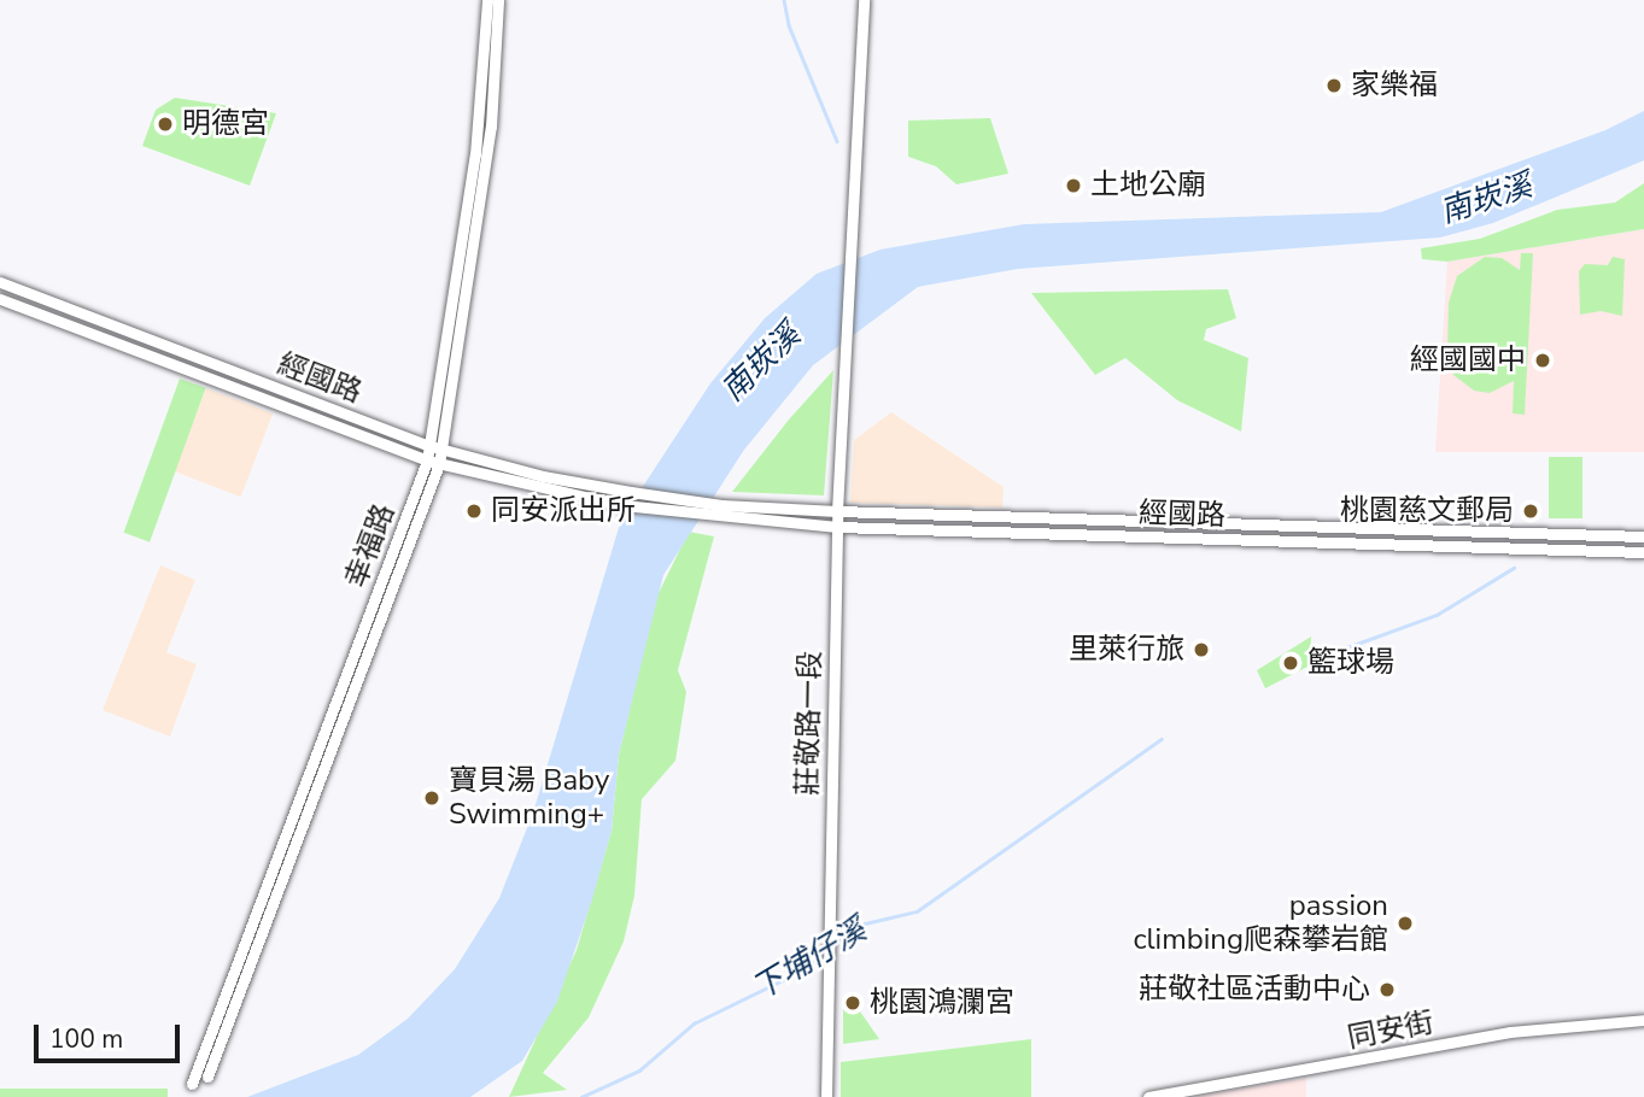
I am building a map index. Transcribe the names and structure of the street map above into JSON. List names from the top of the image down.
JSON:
{
  "streets": {
    "street": [
      "經國路",
      "幸福路",
      "莊敬路一段",
      "同安街"
    ]
  },
  "crossings": [
    ["經國路", "幸福路"],
    ["經國路", "莊敬路一段"]
  ],
  "water": ["南崁溪", "下埔仔溪"],
  "places": [
    "家樂福",
    "明德宮",
    "土地公廟",
    "經國國中",
    "同安派出所",
    "桃園慈文郵局",
    "里萊行旅",
    "籃球場",
    "寶貝湯 Baby Swimming+",
    "passion climbing爬森攀岩館",
    "莊敬社區活動中心",
    "桃園鴻瀾宮"
  ],
  "scale_bar": "100 m"
}
